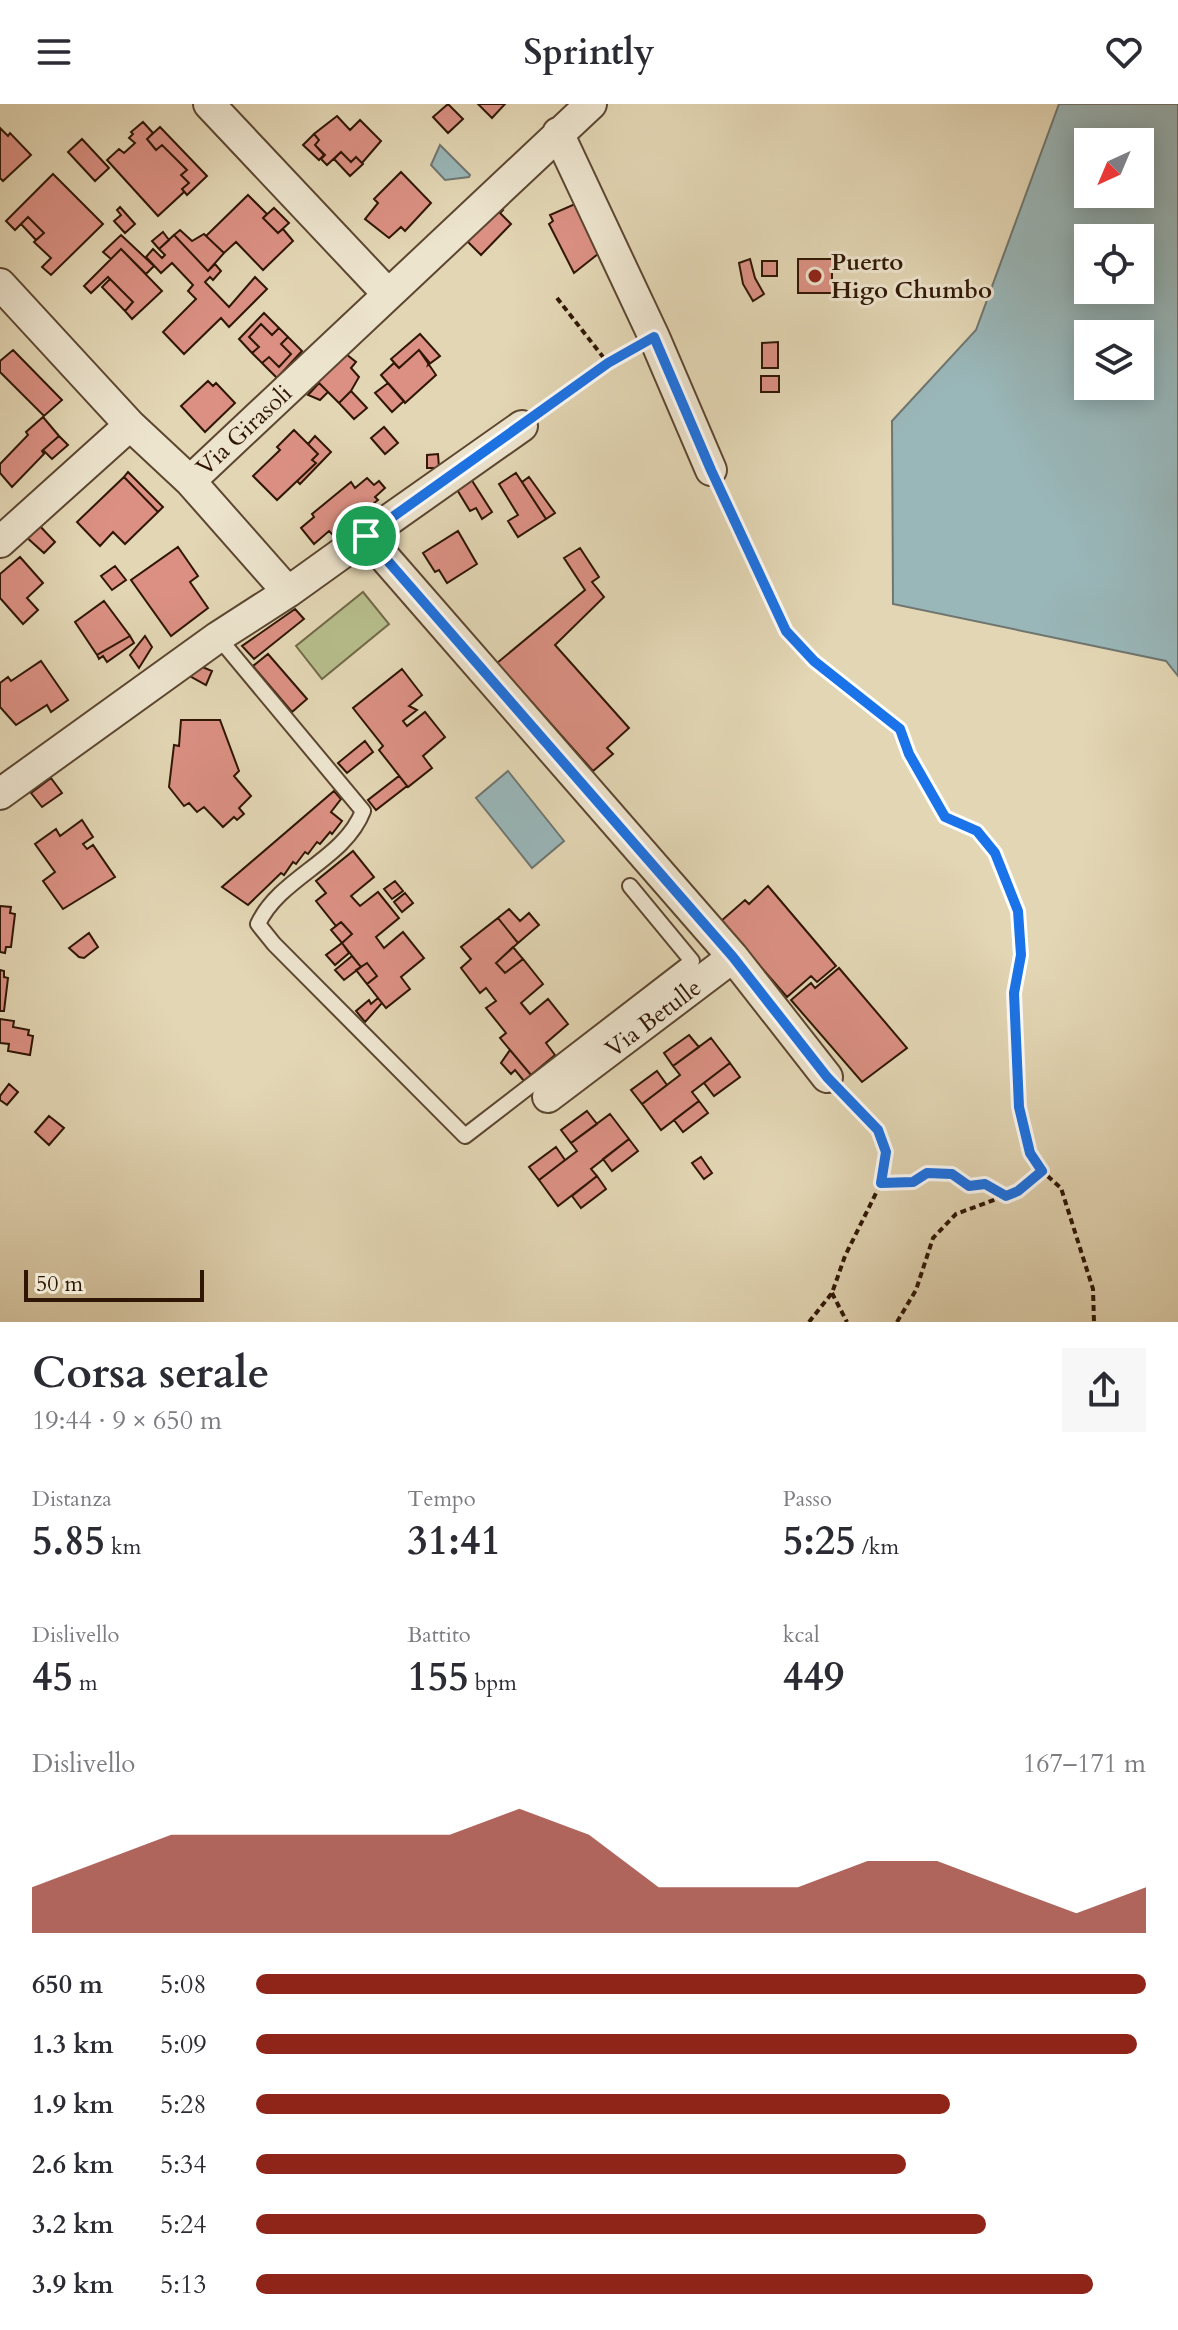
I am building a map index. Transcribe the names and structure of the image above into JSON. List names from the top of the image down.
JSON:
{
  "streets": {
    "street": ["Via Girasoli", "Via Betulle"]
  },
  "places": ["Puerto Higo Chumbo"],
  "scale_bar": "50 m",
  "north": "bottom left",
  "page": {
    "header": "Sprintly",
    "scale": "50 m",
    "heading": ["Corsa serale", "19:44 · 9 × 650 m"],
    "stats": [
      ["Distanza", "5.85 km"],
      ["Tempo", "31:41"],
      ["Passo", "5:25 /km"],
      ["Dislivello", "45 m"],
      ["Battito", "155 bpm"],
      ["kcal", "449"]
    ],
    "chart": ["Dislivello", "167–171 m"],
    "list": [
      {
        "name": "650 m",
        "note": "5:08"
      },
      {
        "name": "1.3 km",
        "note": "5:09"
      },
      {
        "name": "1.9 km",
        "note": "5:28"
      },
      {
        "name": "2.6 km",
        "note": "5:34"
      },
      {
        "name": "3.2 km",
        "note": "5:24"
      },
      {
        "name": "3.9 km",
        "note": "5:13"
      }
    ]
  }
}
